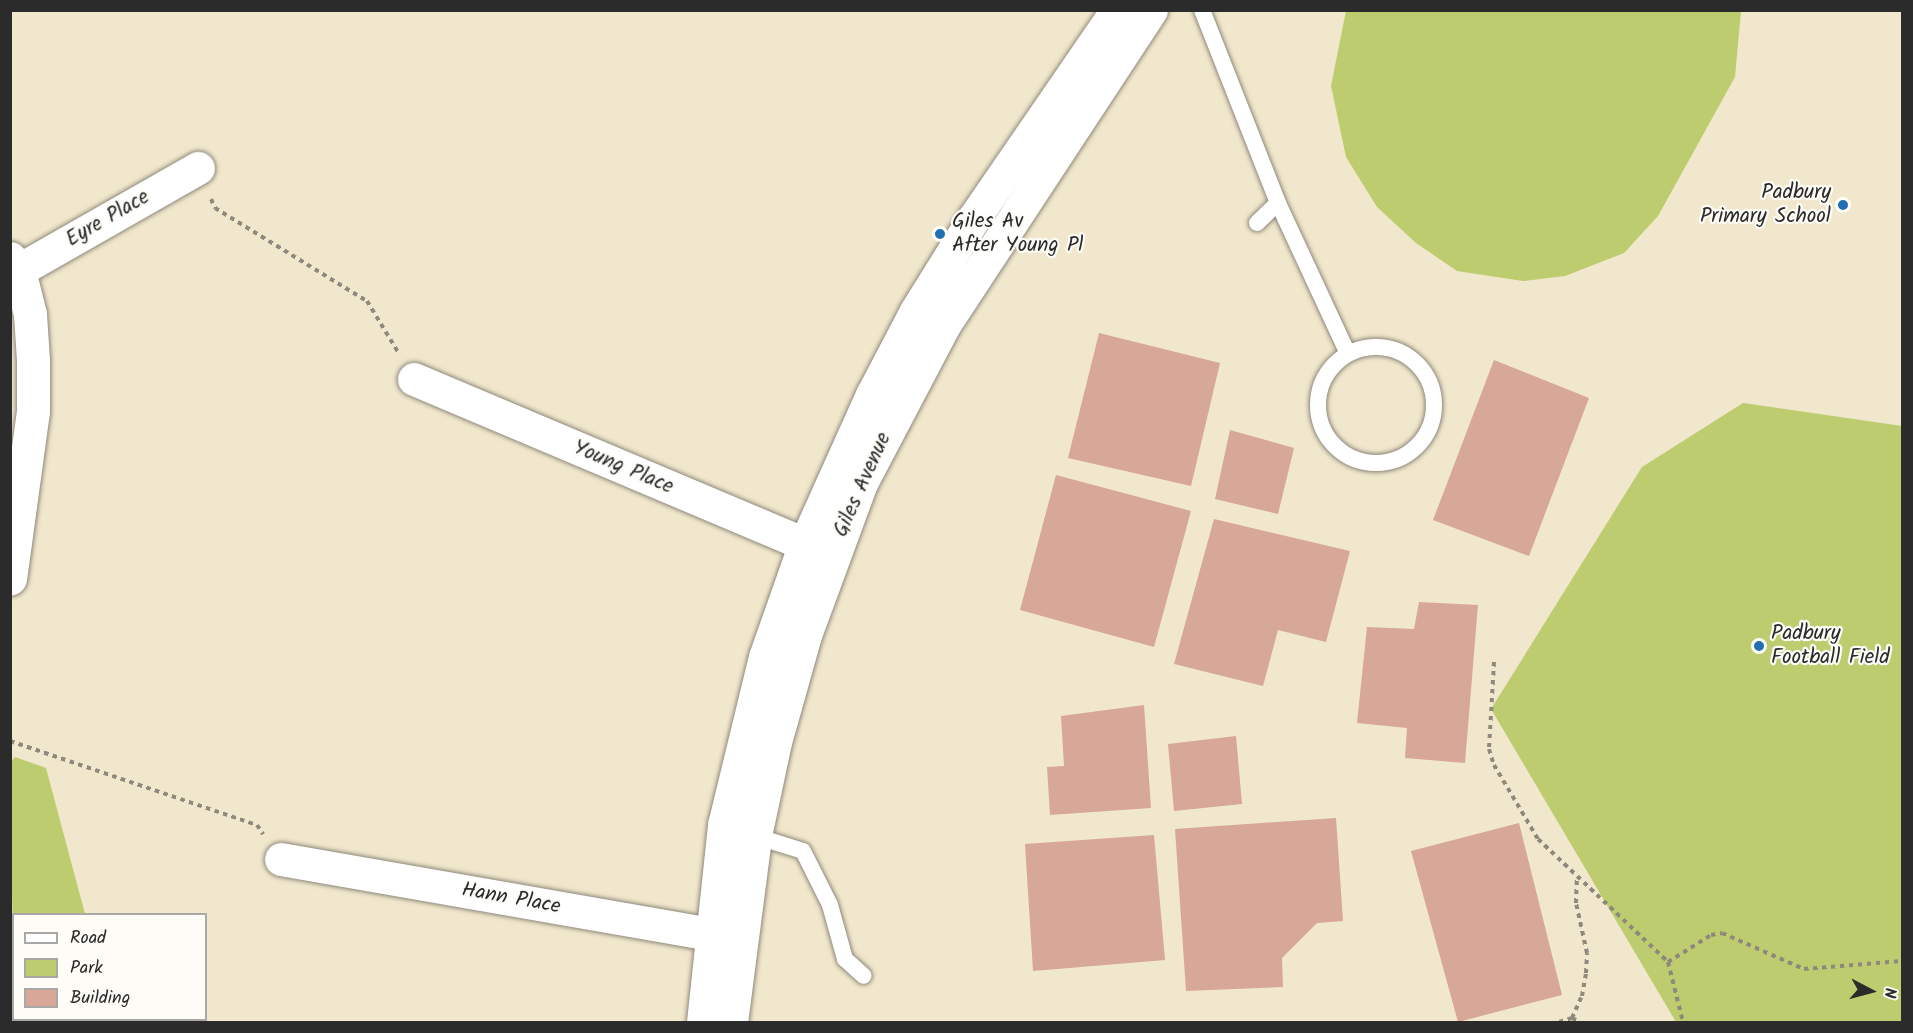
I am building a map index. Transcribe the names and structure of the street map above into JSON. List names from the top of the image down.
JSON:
{
  "streets": {
    "street": [
      "Eyre Place",
      "Young Place",
      "Giles Avenue",
      "Hann Place"
    ]
  },
  "crossings": [
    ["Young Place", "Giles Avenue"],
    ["Giles Avenue", "Hann Place"]
  ],
  "places": ["Padbury Primary School", "Giles Av After Young Pl", "Padbury Football Field"],
  "legend": ["Road", "Park", "Building"],
  "north": "right"
}
